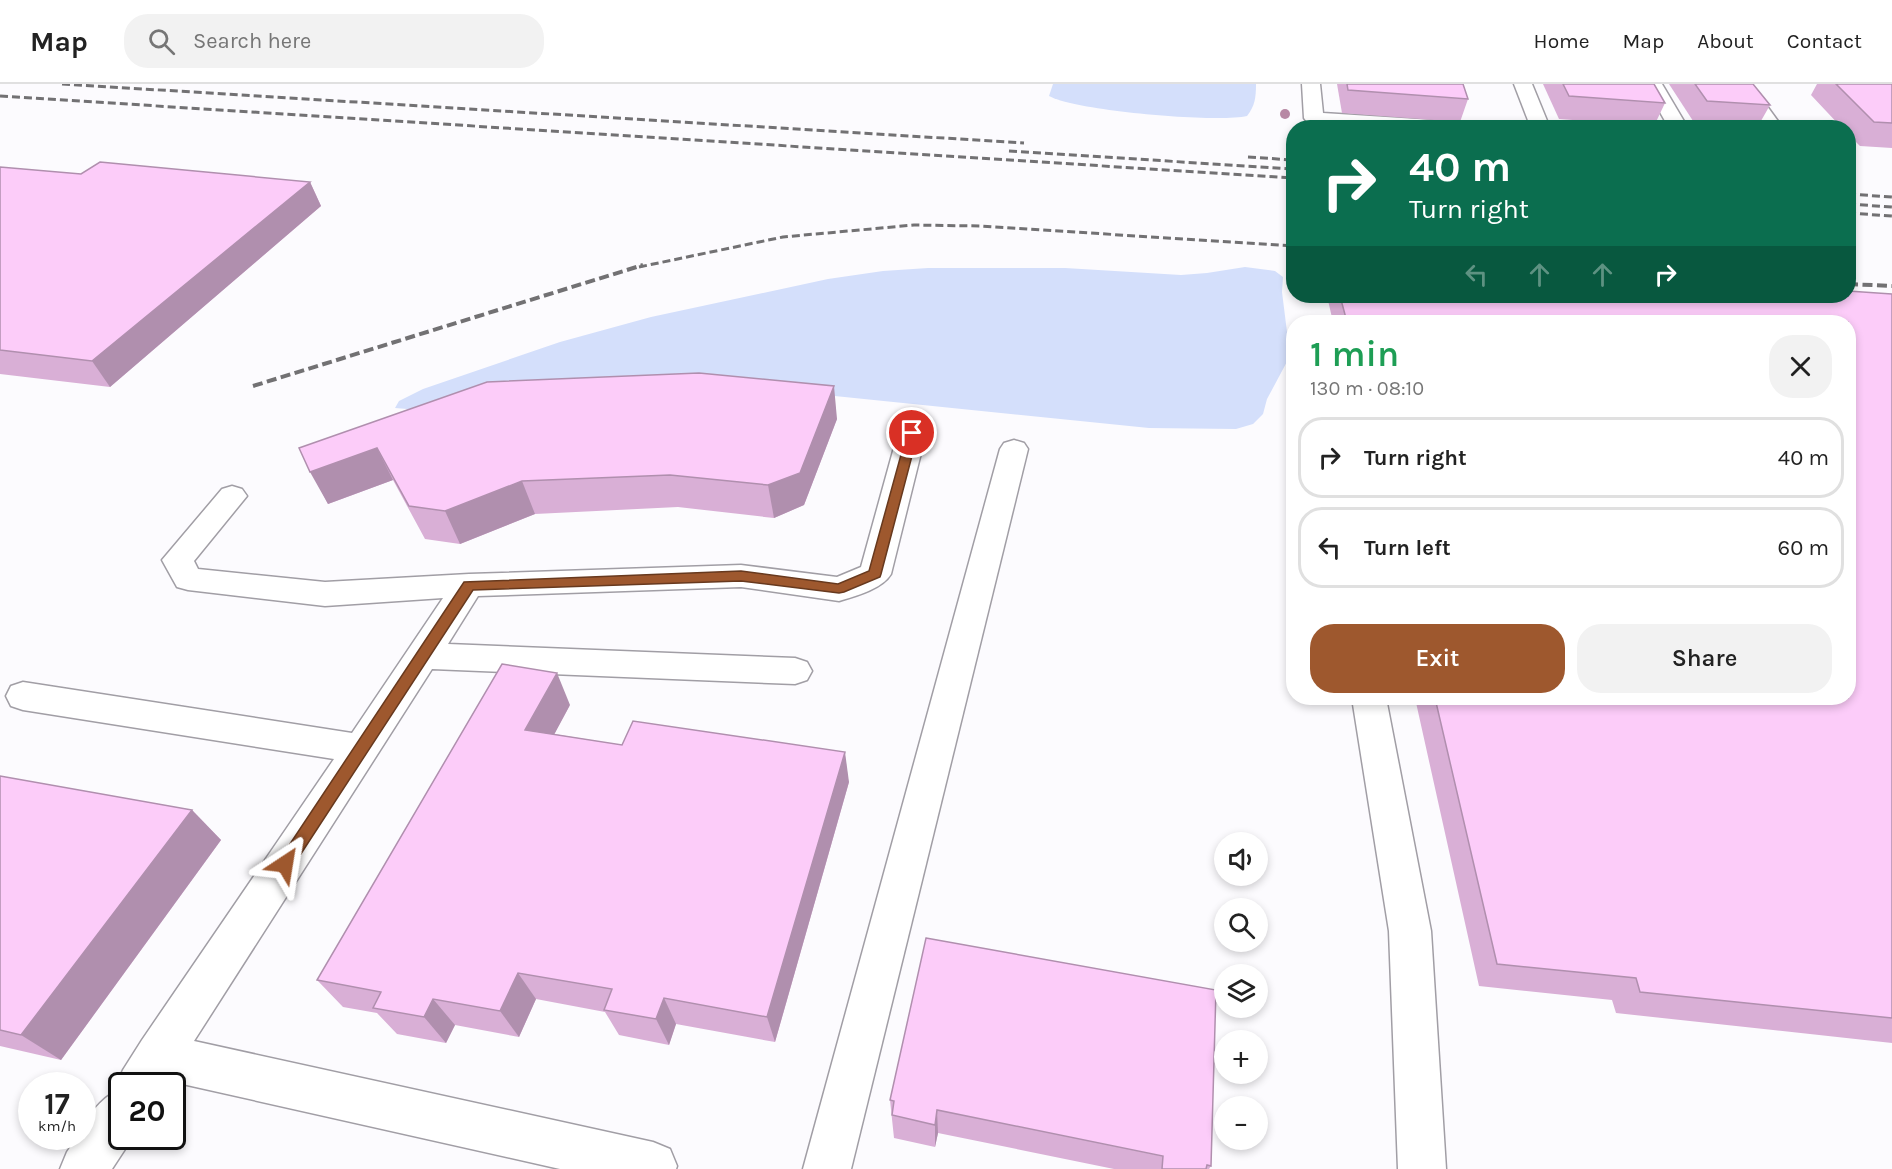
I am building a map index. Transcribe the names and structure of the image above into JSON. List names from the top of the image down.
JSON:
{
  "page": {
    "header": "Map",
    "search": "Search here",
    "nav": [
      "Home",
      "Map",
      "About",
      "Contact"
    ],
    "turn": ["40 m", "Turn right"],
    "heading": ["1 min", "130 m · 08:10"],
    "list": [
      {
        "name": "Turn right",
        "value": "40 m"
      },
      {
        "name": "Turn left",
        "value": "60 m"
      }
    ],
    "buttons": ["Exit", "Share"],
    "map_buttons": ["+", "−"],
    "speed": "17 km/h",
    "limit": "20"
  }
}
